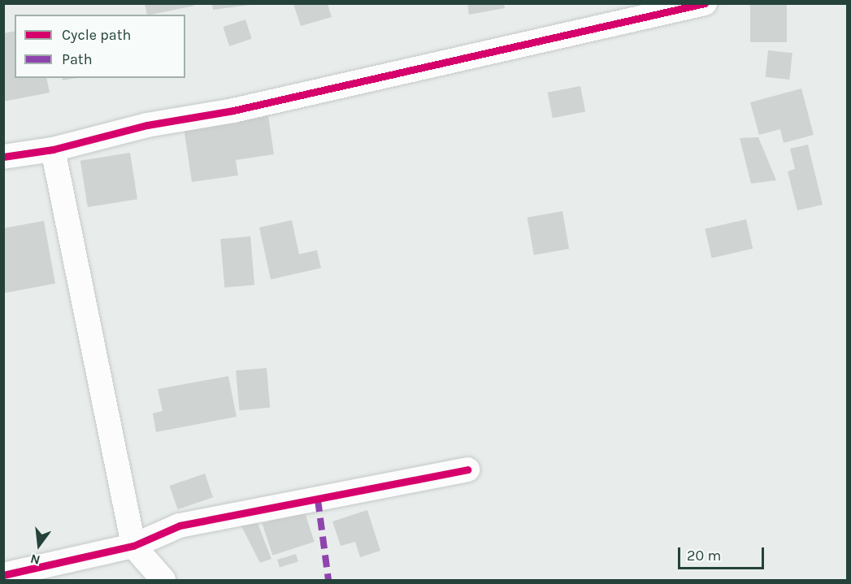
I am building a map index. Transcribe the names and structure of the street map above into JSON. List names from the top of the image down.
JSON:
{
  "legend": ["Cycle path", "Path"],
  "scale_bar": "20 m",
  "north": "bottom"
}
